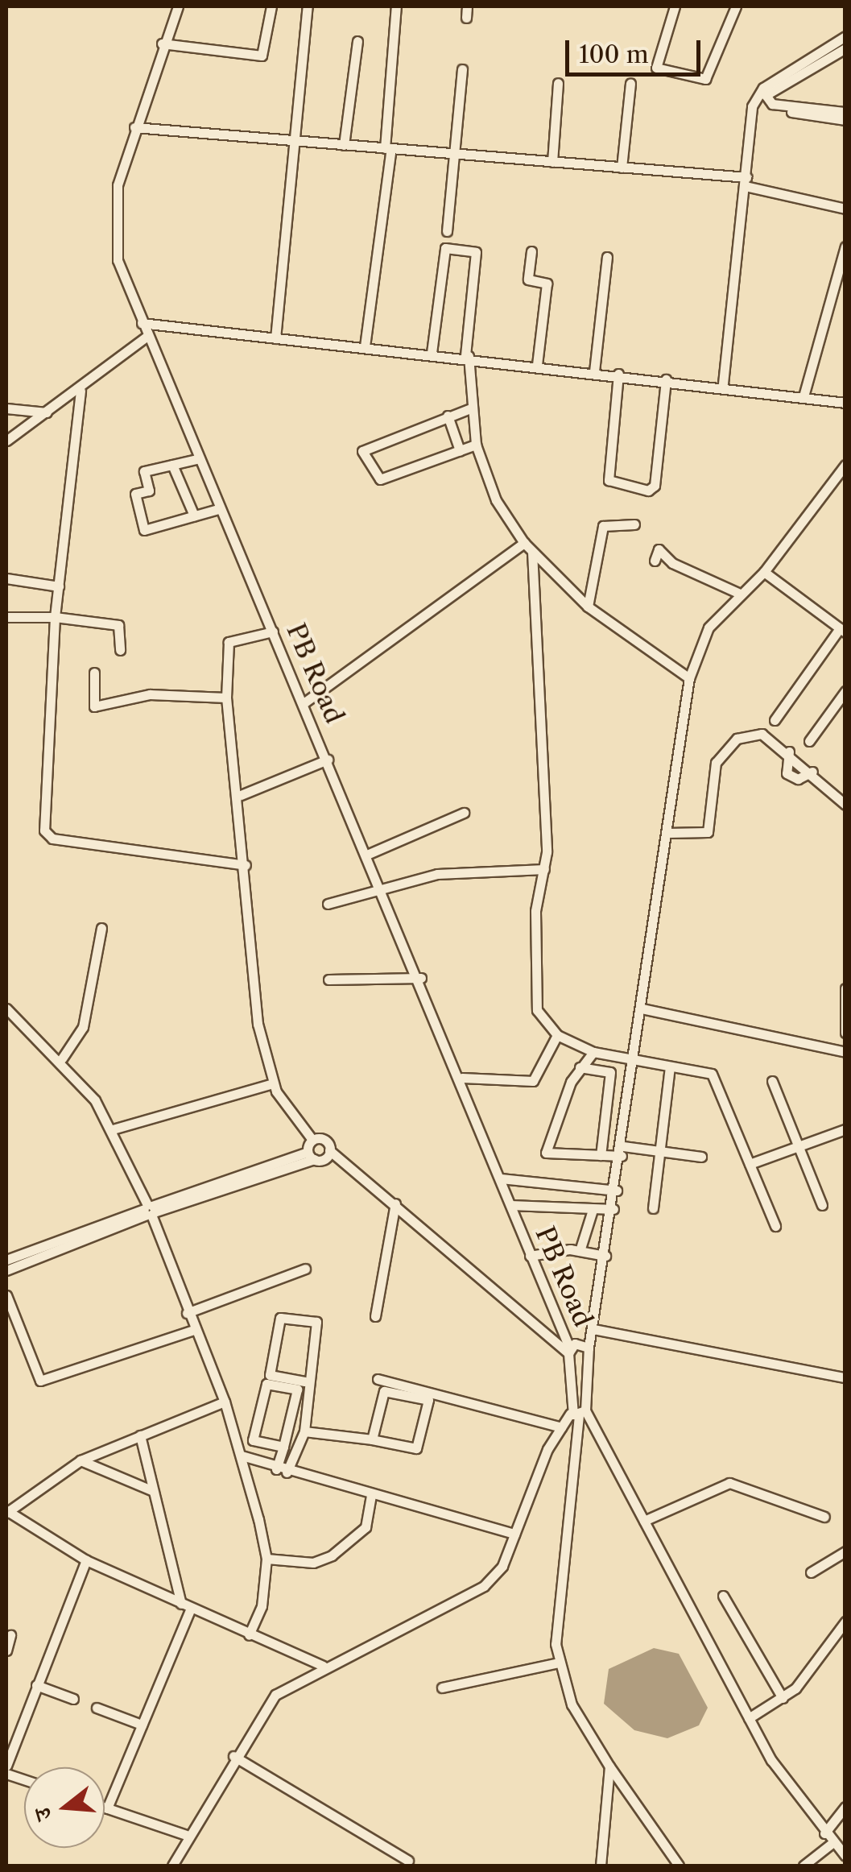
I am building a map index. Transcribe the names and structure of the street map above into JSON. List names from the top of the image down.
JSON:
{
  "streets": {
    "street": ["PB Road"]
  },
  "scale_bar": "100 m",
  "north": "left"
}
